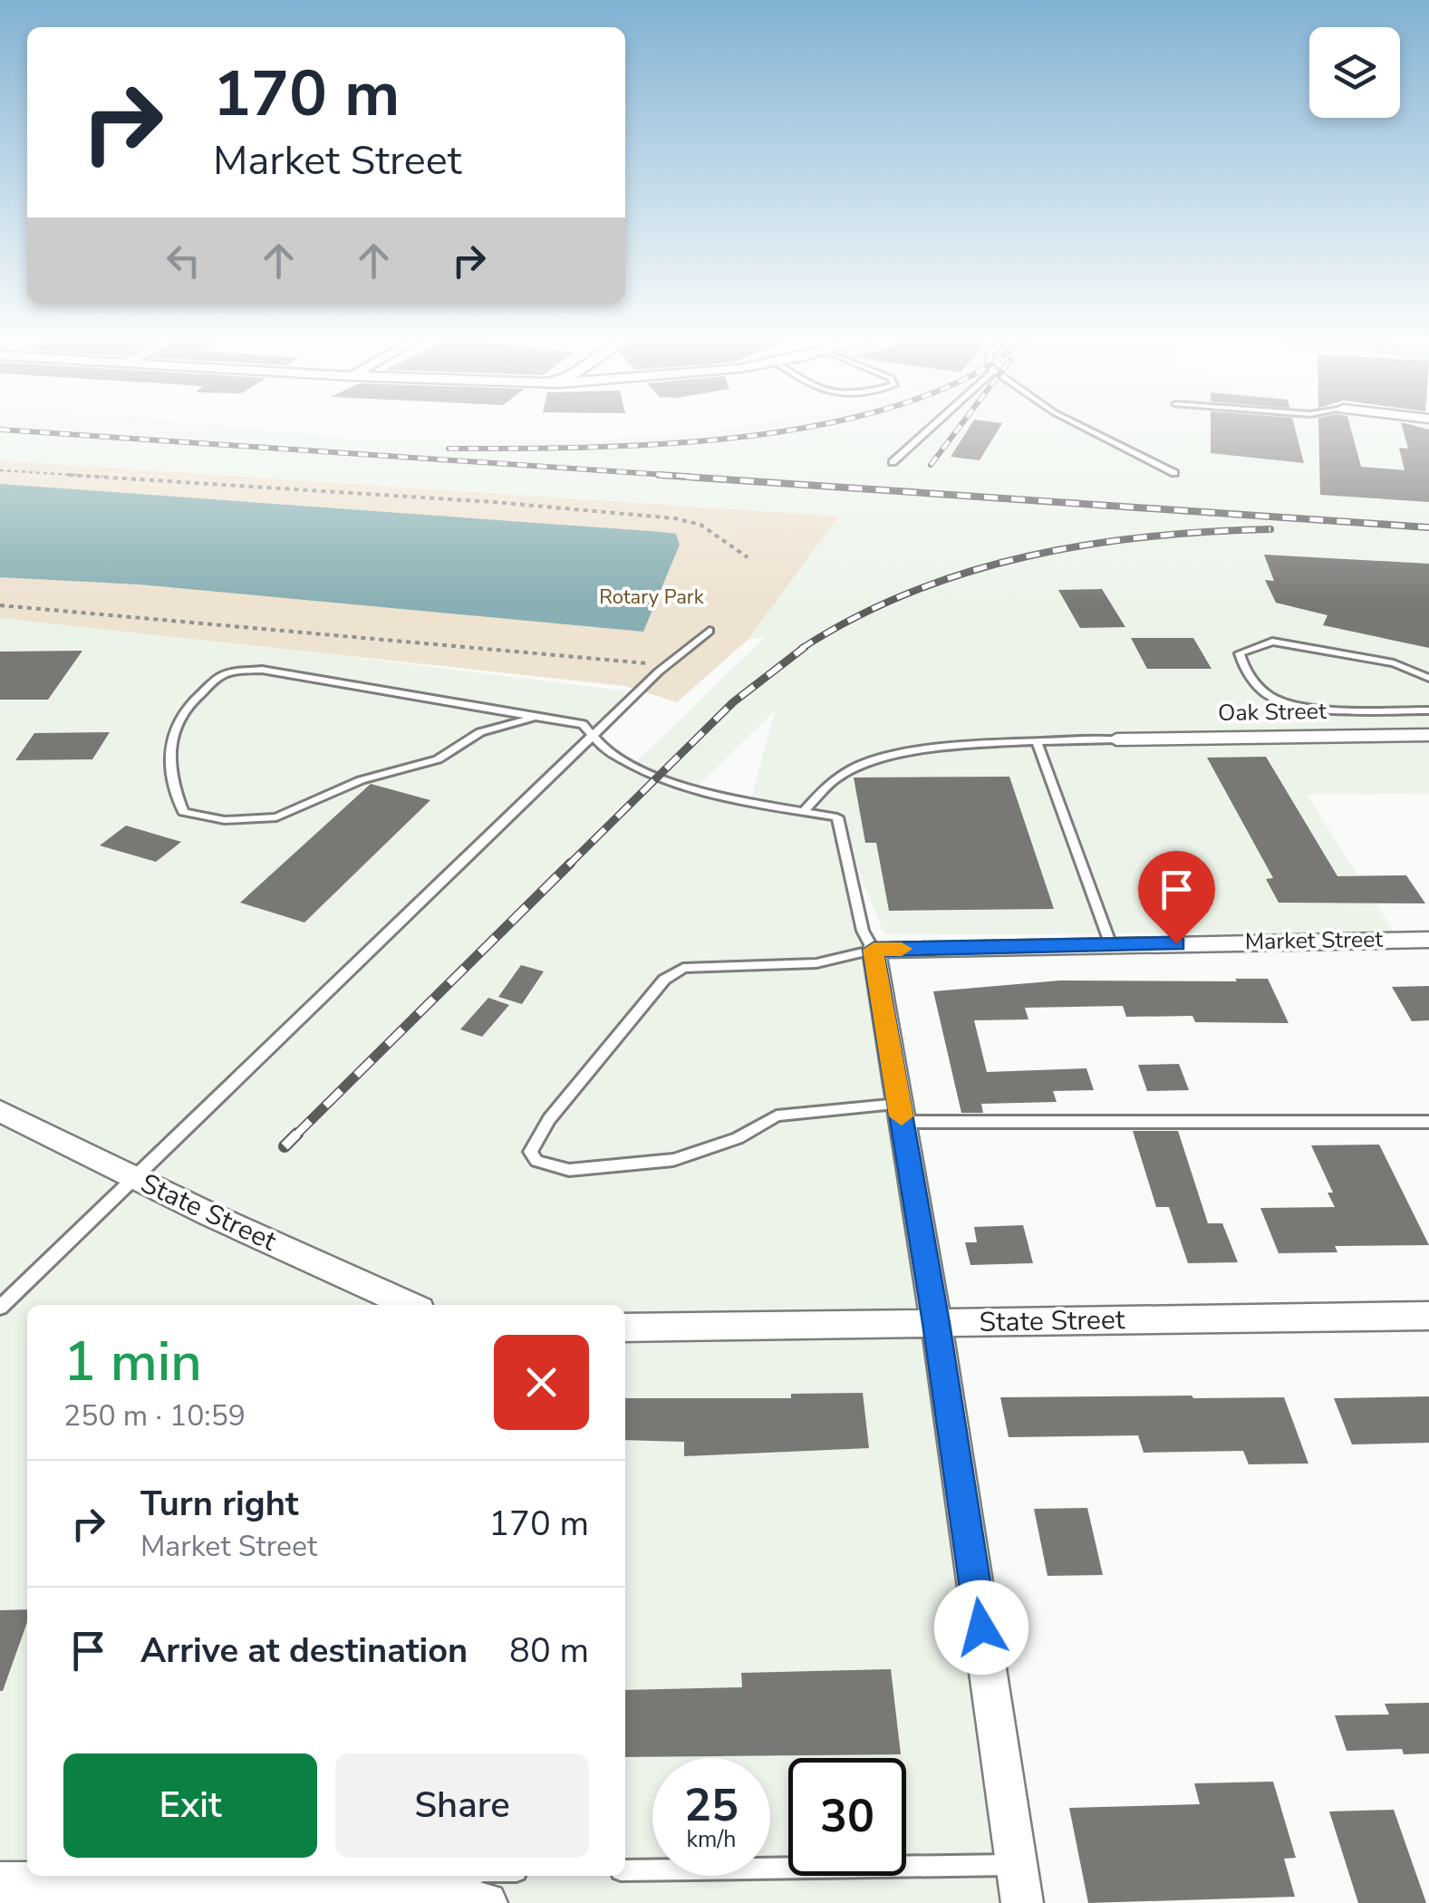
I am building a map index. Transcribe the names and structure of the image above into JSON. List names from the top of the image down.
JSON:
{
  "streets": {
    "street": ["Oak Street", "Market Street", "State Street"]
  },
  "parks": ["Rotary Park"],
  "page": {
    "turn": ["170 m", "Market Street"],
    "heading": ["1 min", "250 m · 10:59"],
    "list": [
      {
        "name": "Turn right",
        "note": "Market Street",
        "value": "170 m"
      },
      {
        "name": "Arrive at destination",
        "value": "80 m"
      }
    ],
    "buttons": ["Exit", "Share"],
    "speed": "25 km/h",
    "limit": "30"
  }
}
